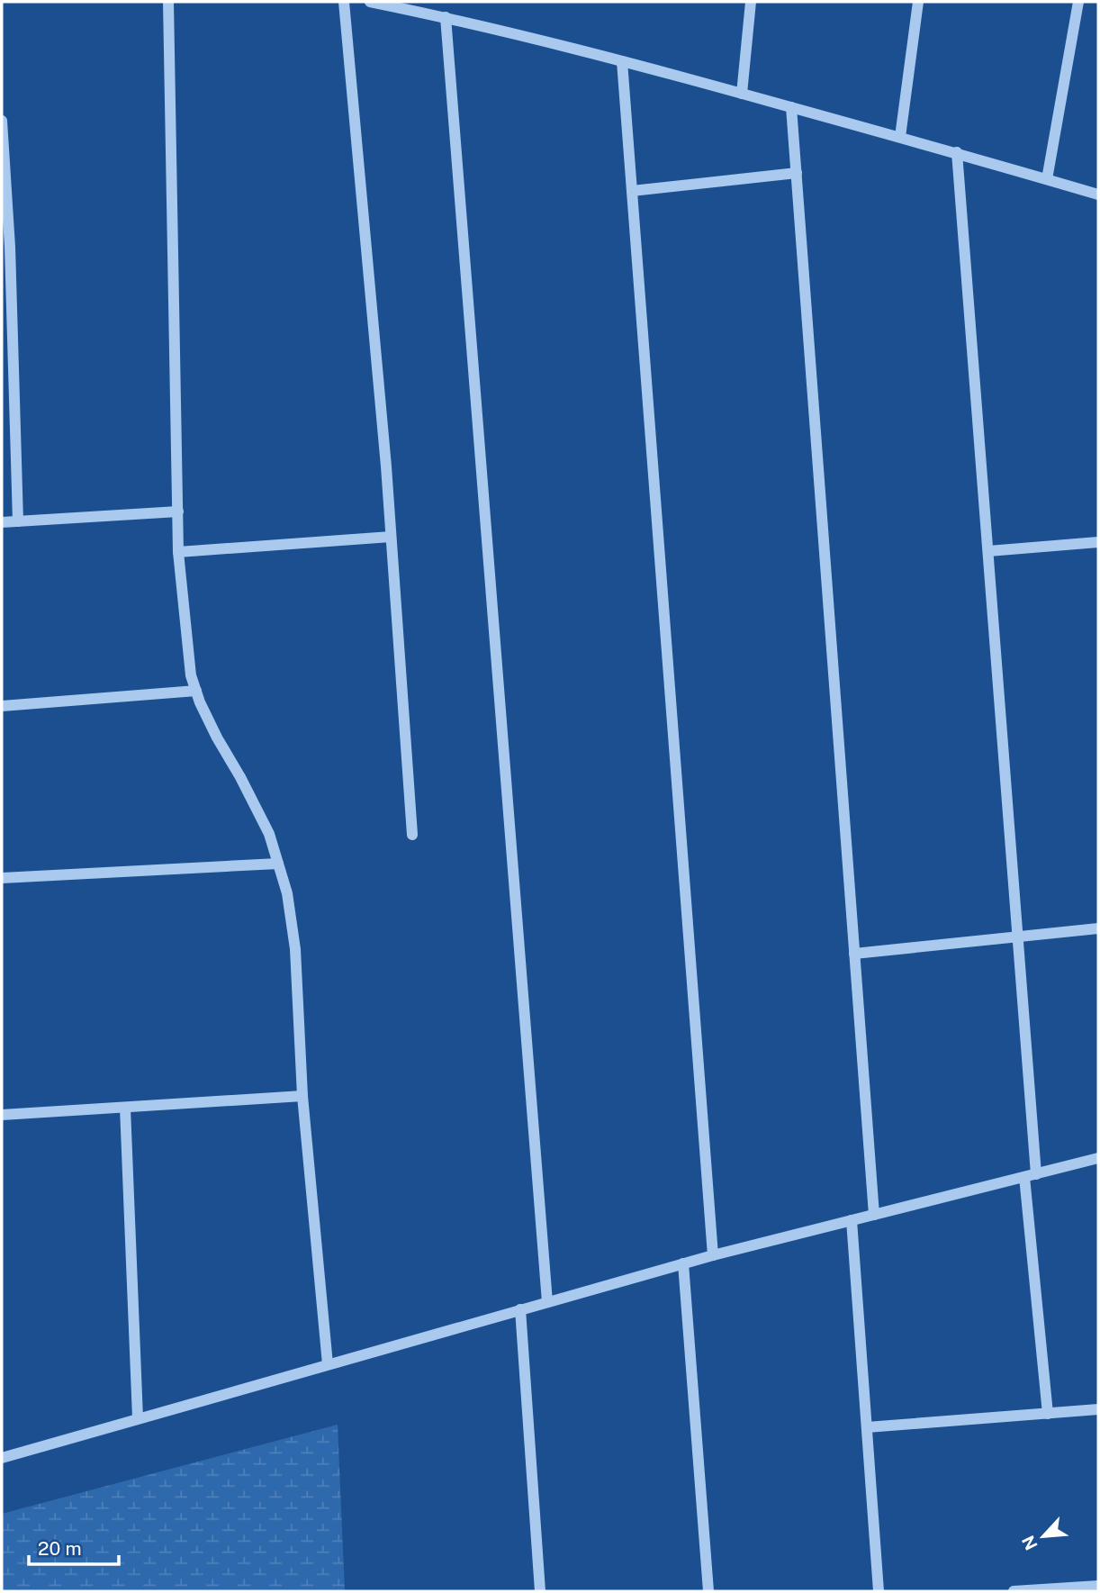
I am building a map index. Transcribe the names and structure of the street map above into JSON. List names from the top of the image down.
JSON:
{
  "scale_bar": "20 m",
  "north": "bottom left"
}
